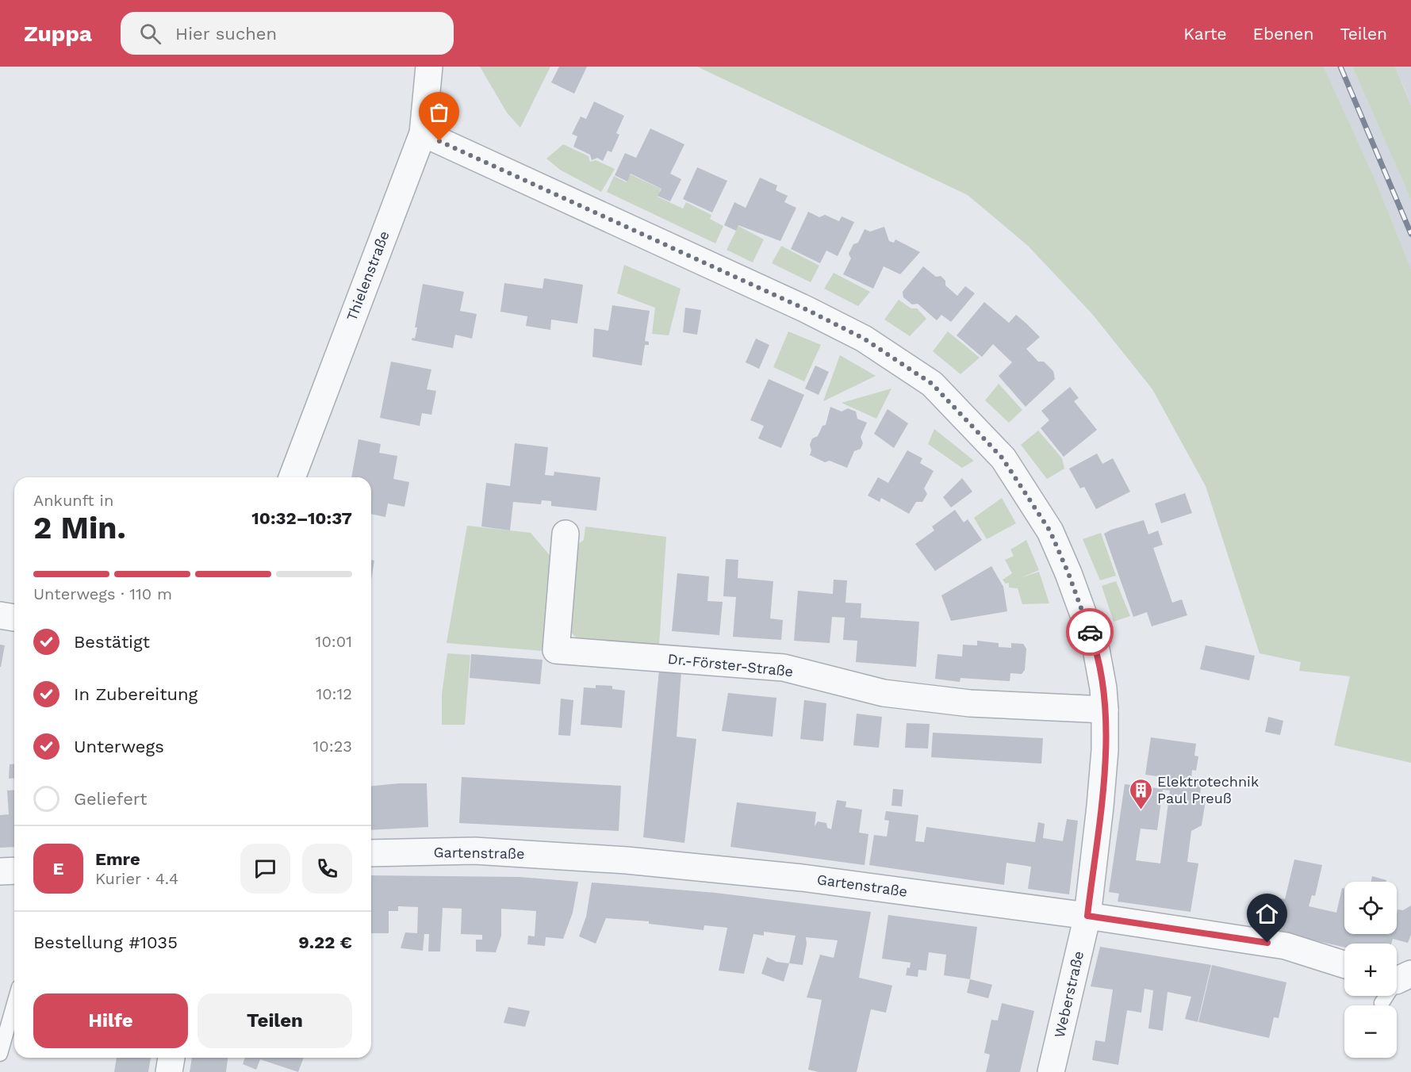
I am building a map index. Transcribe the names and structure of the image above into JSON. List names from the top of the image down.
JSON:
{
  "streets": {
    "street": [
      "Thielenstraße",
      "Dr.-Förster-Straße",
      "Gartenstraße",
      "Weberstraße"
    ]
  },
  "crossings": [
    ["Thielenstraße", "Weberstraße"],
    ["Dr.-Förster-Straße", "Weberstraße"],
    ["Gartenstraße", "Weberstraße"]
  ],
  "places": {
    "building": ["Elektrotechnik Paul Preuß"]
  },
  "page": {
    "header": "Zuppa",
    "search": "Hier suchen",
    "nav": ["Karte", "Ebenen", "Teilen"],
    "heading": ["2 Min.", "Ankunft in", "10:32–10:37"],
    "panel": [
      "Emre",
      "Kurier · 4.4",
      "Bestellung #1035",
      "9.22 €"
    ],
    "bar": "Unterwegs · 110 m",
    "list": [
      ["Bestätigt", "10:01"],
      ["In Zubereitung", "10:12"],
      ["Unterwegs", "10:23"],
      "Geliefert"
    ],
    "round": "E",
    "map_buttons": ["+", "−"],
    "buttons": ["Hilfe", "Teilen"]
  }
}
